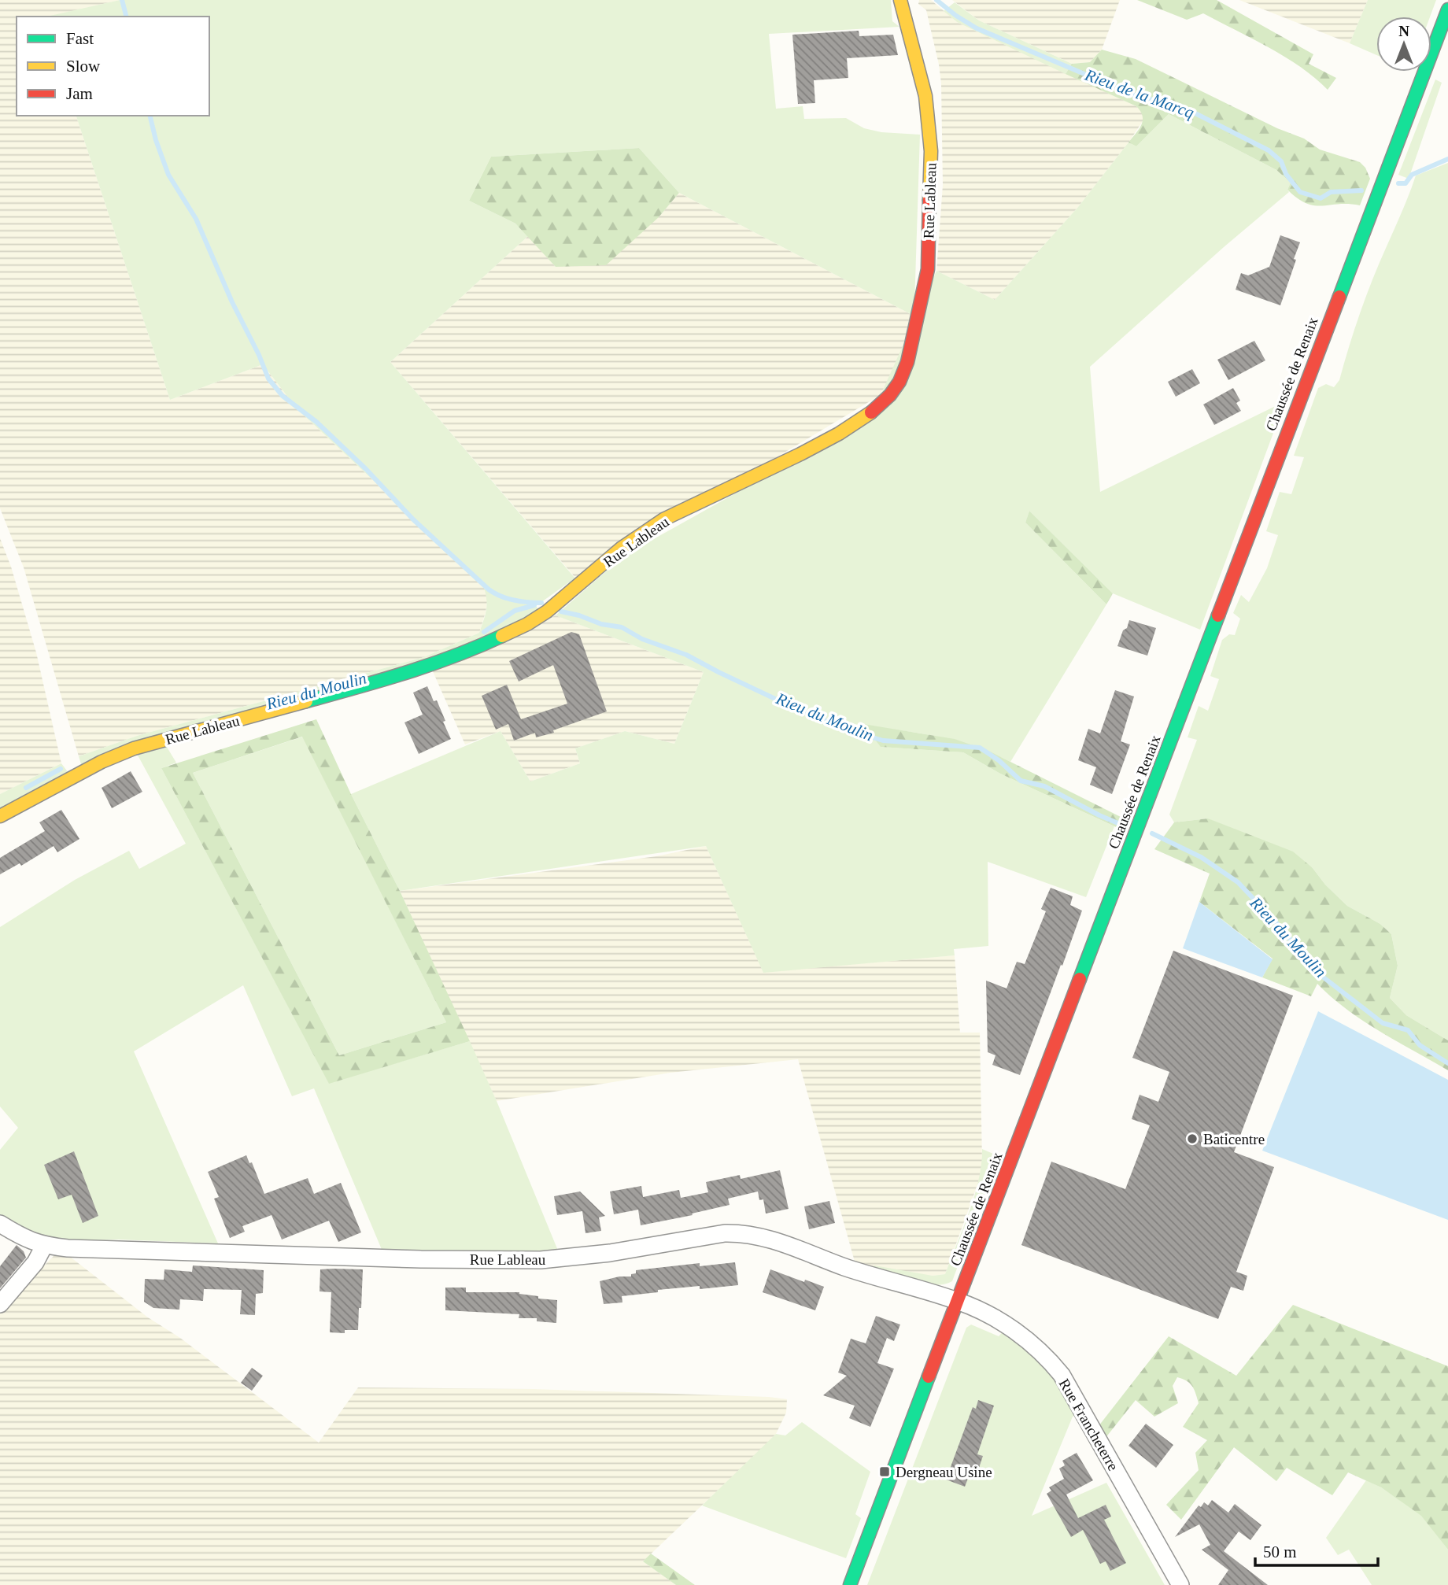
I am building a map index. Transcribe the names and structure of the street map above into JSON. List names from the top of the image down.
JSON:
{
  "streets": {
    "main road": ["Rue Lableau", "Chaussée de Renaix"],
    "street": ["Rue Francheterre"]
  },
  "crossings": [
    ["Rue Lableau", "Chaussée de Renaix"],
    ["Rue Lableau", "Rue Francheterre"],
    ["Chaussée de Renaix", "Rue Francheterre"]
  ],
  "water": ["Rieu de la Marcq", "Rieu du Moulin"],
  "places": {
    "other": ["Baticentre"],
    "transit": ["Dergneau Usine"]
  },
  "legend": ["Fast", "Slow", "Jam"],
  "scale_bar": "50 m",
  "north": "top"
}
